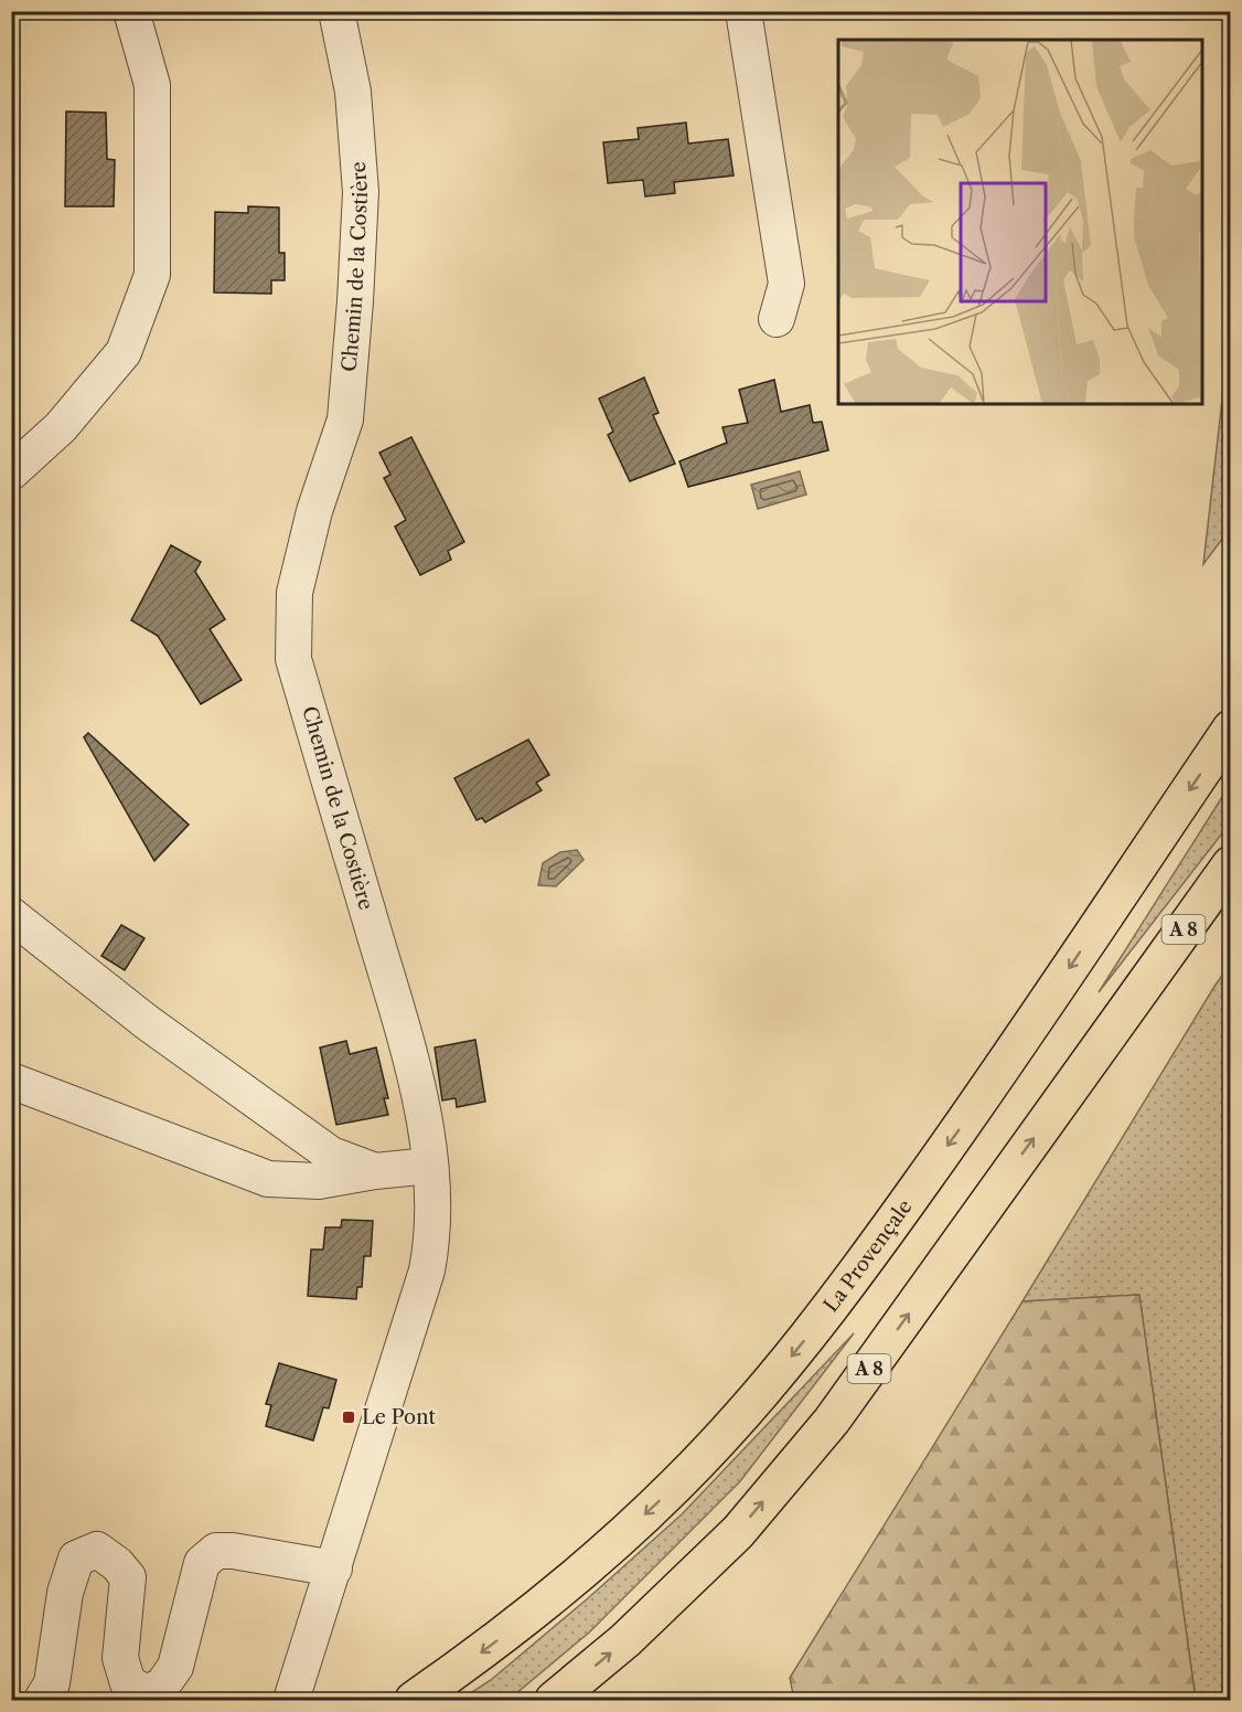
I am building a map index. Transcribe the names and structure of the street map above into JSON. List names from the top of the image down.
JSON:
{
  "streets": {
    "highway": ["A 8", "La Provençale"],
    "street": ["Chemin de la Costière"]
  },
  "places": {
    "transit": ["Le Pont"]
  }
}
